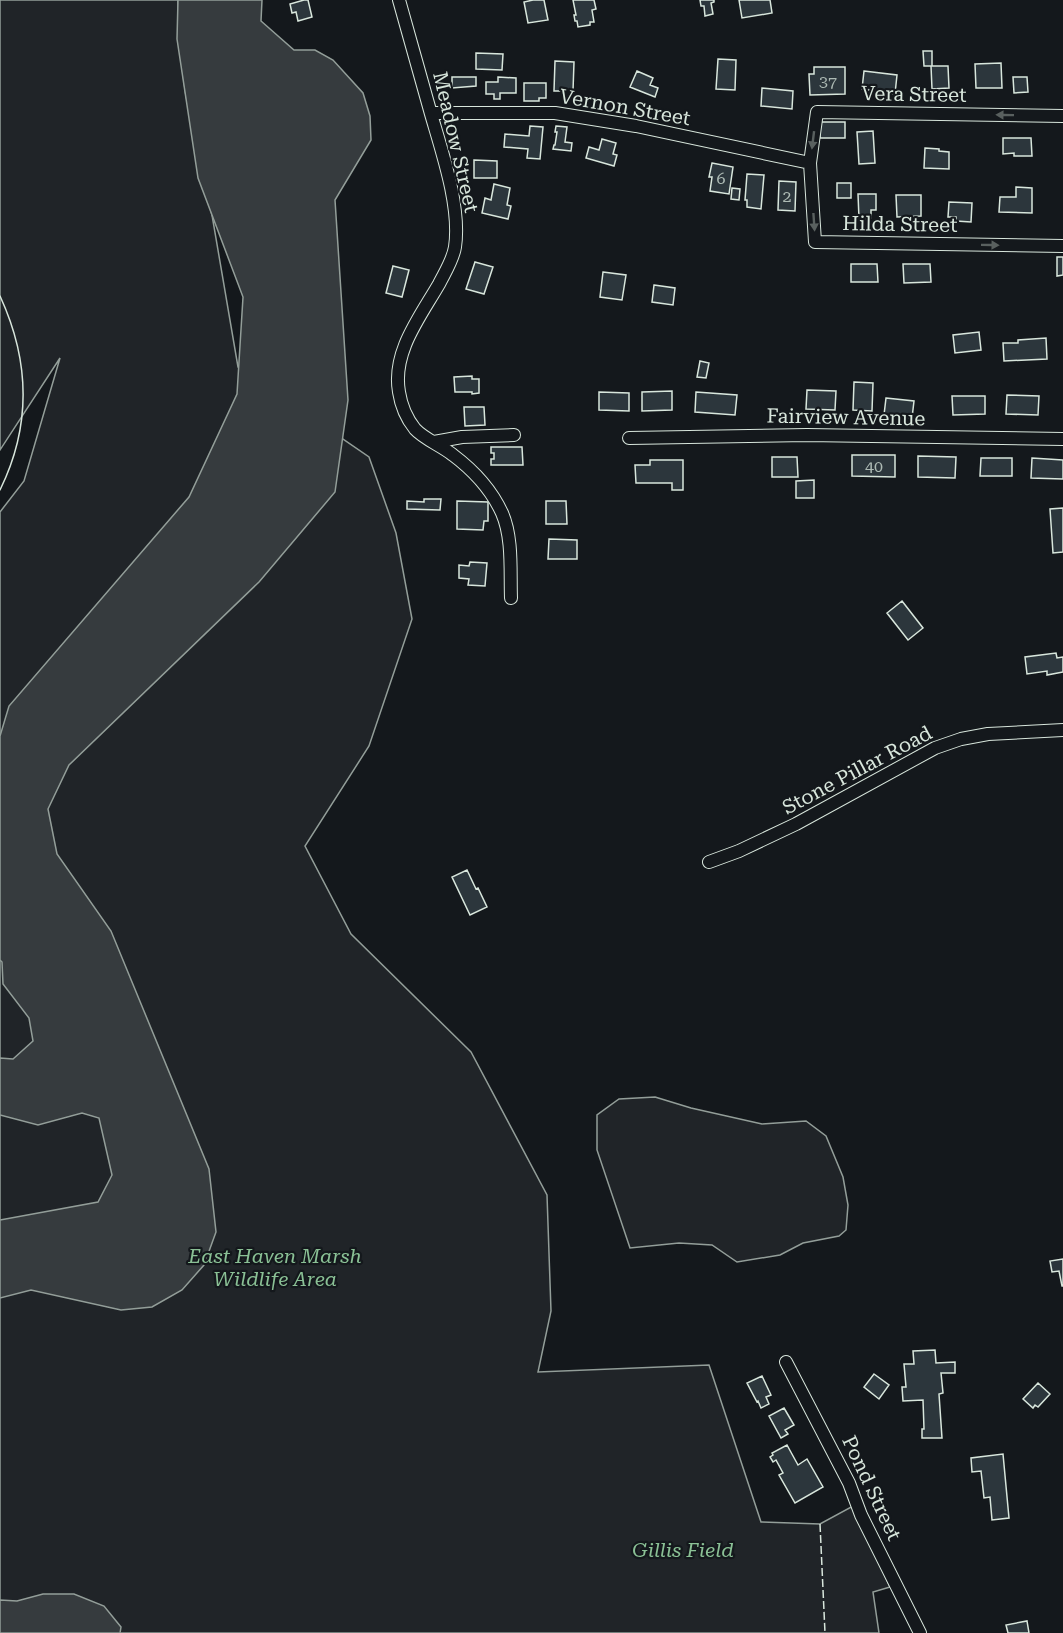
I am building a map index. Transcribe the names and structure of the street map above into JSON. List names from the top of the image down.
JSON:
{
  "streets": {
    "street": [
      "Vera Street",
      "Vernon Street",
      "Meadow Street",
      "Hilda Street",
      "Fairview Avenue",
      "Stone Pillar Road",
      "Pond Street"
    ]
  },
  "crossings": [
    ["Vera Street", "Vernon Street"],
    ["Vera Street", "Hilda Street"],
    ["Vernon Street", "Meadow Street"],
    ["Vernon Street", "Hilda Street"]
  ],
  "one_way": ["Vera Street", "Hilda Street"],
  "parks": ["East Haven Marsh Wildlife Area", "Gillis Field"],
  "house_numbers": [
    "37",
    "6",
    "2",
    "40"
  ]
}
